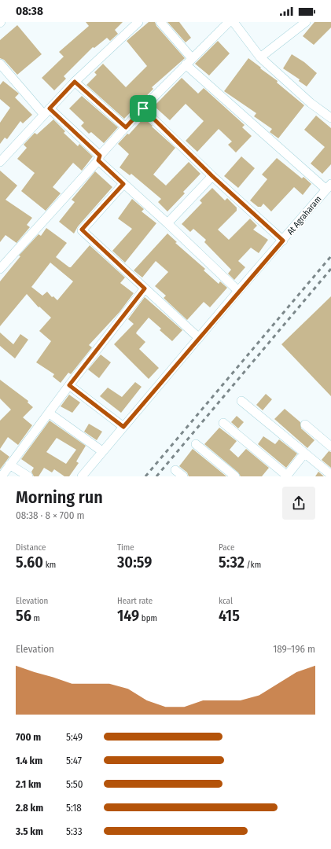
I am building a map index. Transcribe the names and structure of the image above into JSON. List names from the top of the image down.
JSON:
{
  "streets": {
    "street": ["At Agraharam"]
  },
  "page": {
    "status": "08:38",
    "heading": ["Morning run", "08:38 · 8 × 700 m"],
    "stats": [
      ["Distance", "5.60 km"],
      ["Time", "30:59"],
      ["Pace", "5:32 /km"],
      ["Elevation", "56 m"],
      ["Heart rate", "149 bpm"],
      ["kcal", "415"]
    ],
    "chart": ["Elevation", "189–196 m"],
    "list": [
      {
        "name": "700 m",
        "note": "5:49"
      },
      {
        "name": "1.4 km",
        "note": "5:47"
      },
      {
        "name": "2.1 km",
        "note": "5:50"
      },
      {
        "name": "2.8 km",
        "note": "5:18"
      },
      {
        "name": "3.5 km",
        "note": "5:33"
      }
    ]
  }
}
